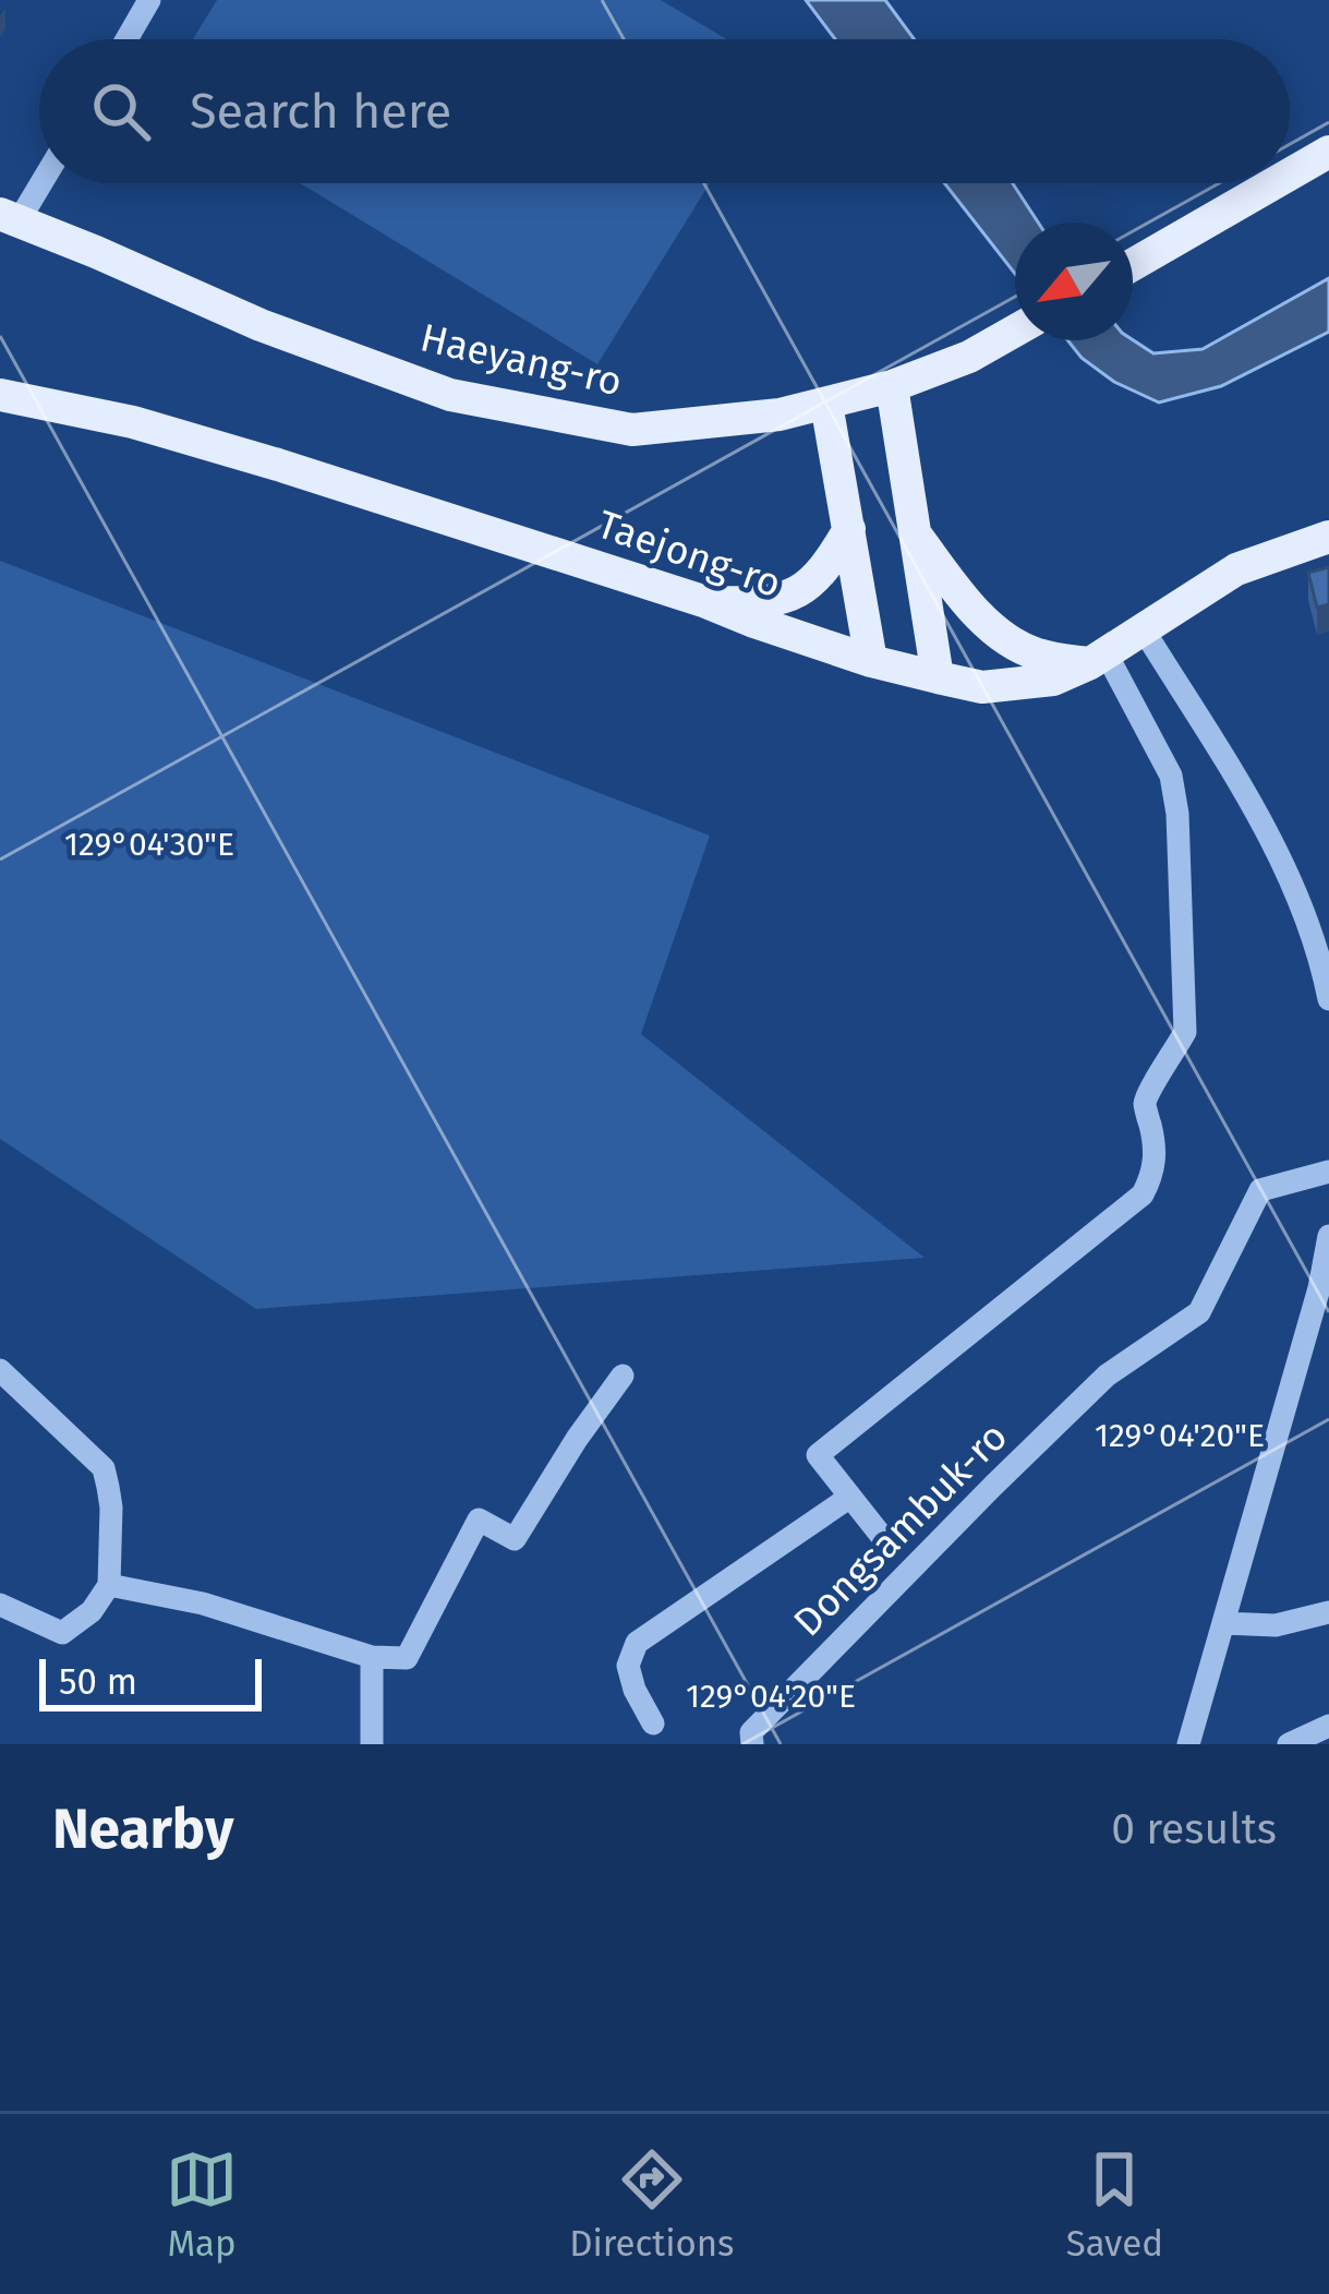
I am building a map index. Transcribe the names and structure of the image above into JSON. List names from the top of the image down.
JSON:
{
  "streets": {
    "main road": ["Haeyang-ro", "Taejong-ro"],
    "street": ["Dongsambuk-ro"]
  },
  "scale_bar": "50 m",
  "north": "bottom left",
  "page": {
    "search": "Search here",
    "scale": "50 m",
    "heading": ["Nearby", "0 results"],
    "nav": ["Map", "Directions", "Saved"]
  },
  "coordinates": ["129°04'30\"E", "129°04'20\"E"]
}
